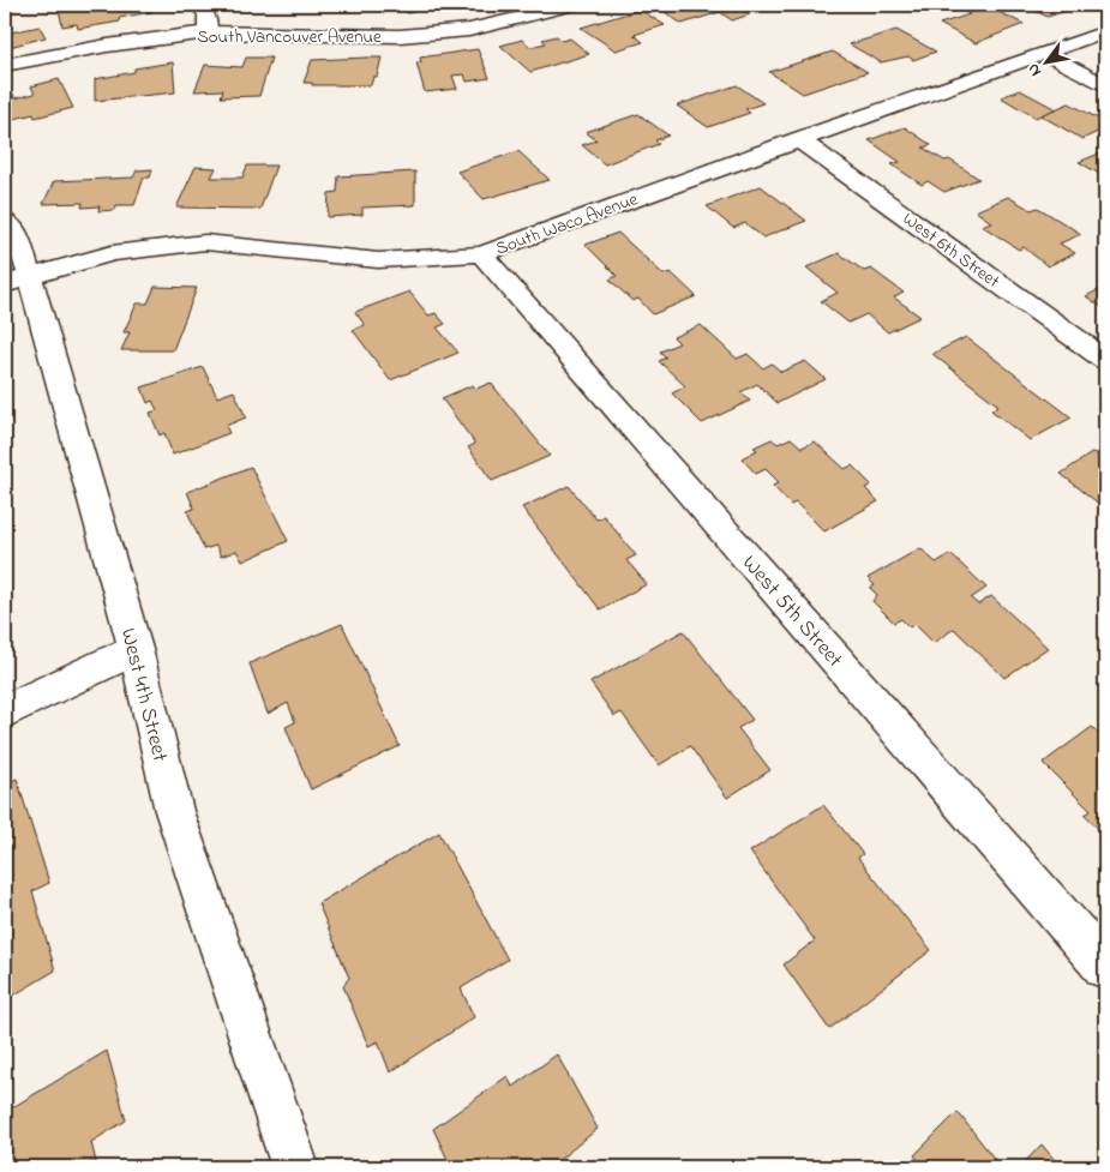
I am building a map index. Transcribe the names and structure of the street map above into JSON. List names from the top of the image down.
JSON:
{
  "streets": {
    "street": [
      "South Vancouver Avenue",
      "South Waco Avenue",
      "West 6th Street",
      "West 5th Street",
      "West 4th Street"
    ]
  },
  "crossings": [
    ["South Waco Avenue", "West 6th Street"],
    ["South Waco Avenue", "West 5th Street"],
    ["South Waco Avenue", "West 4th Street"]
  ],
  "north": "bottom left"
}
